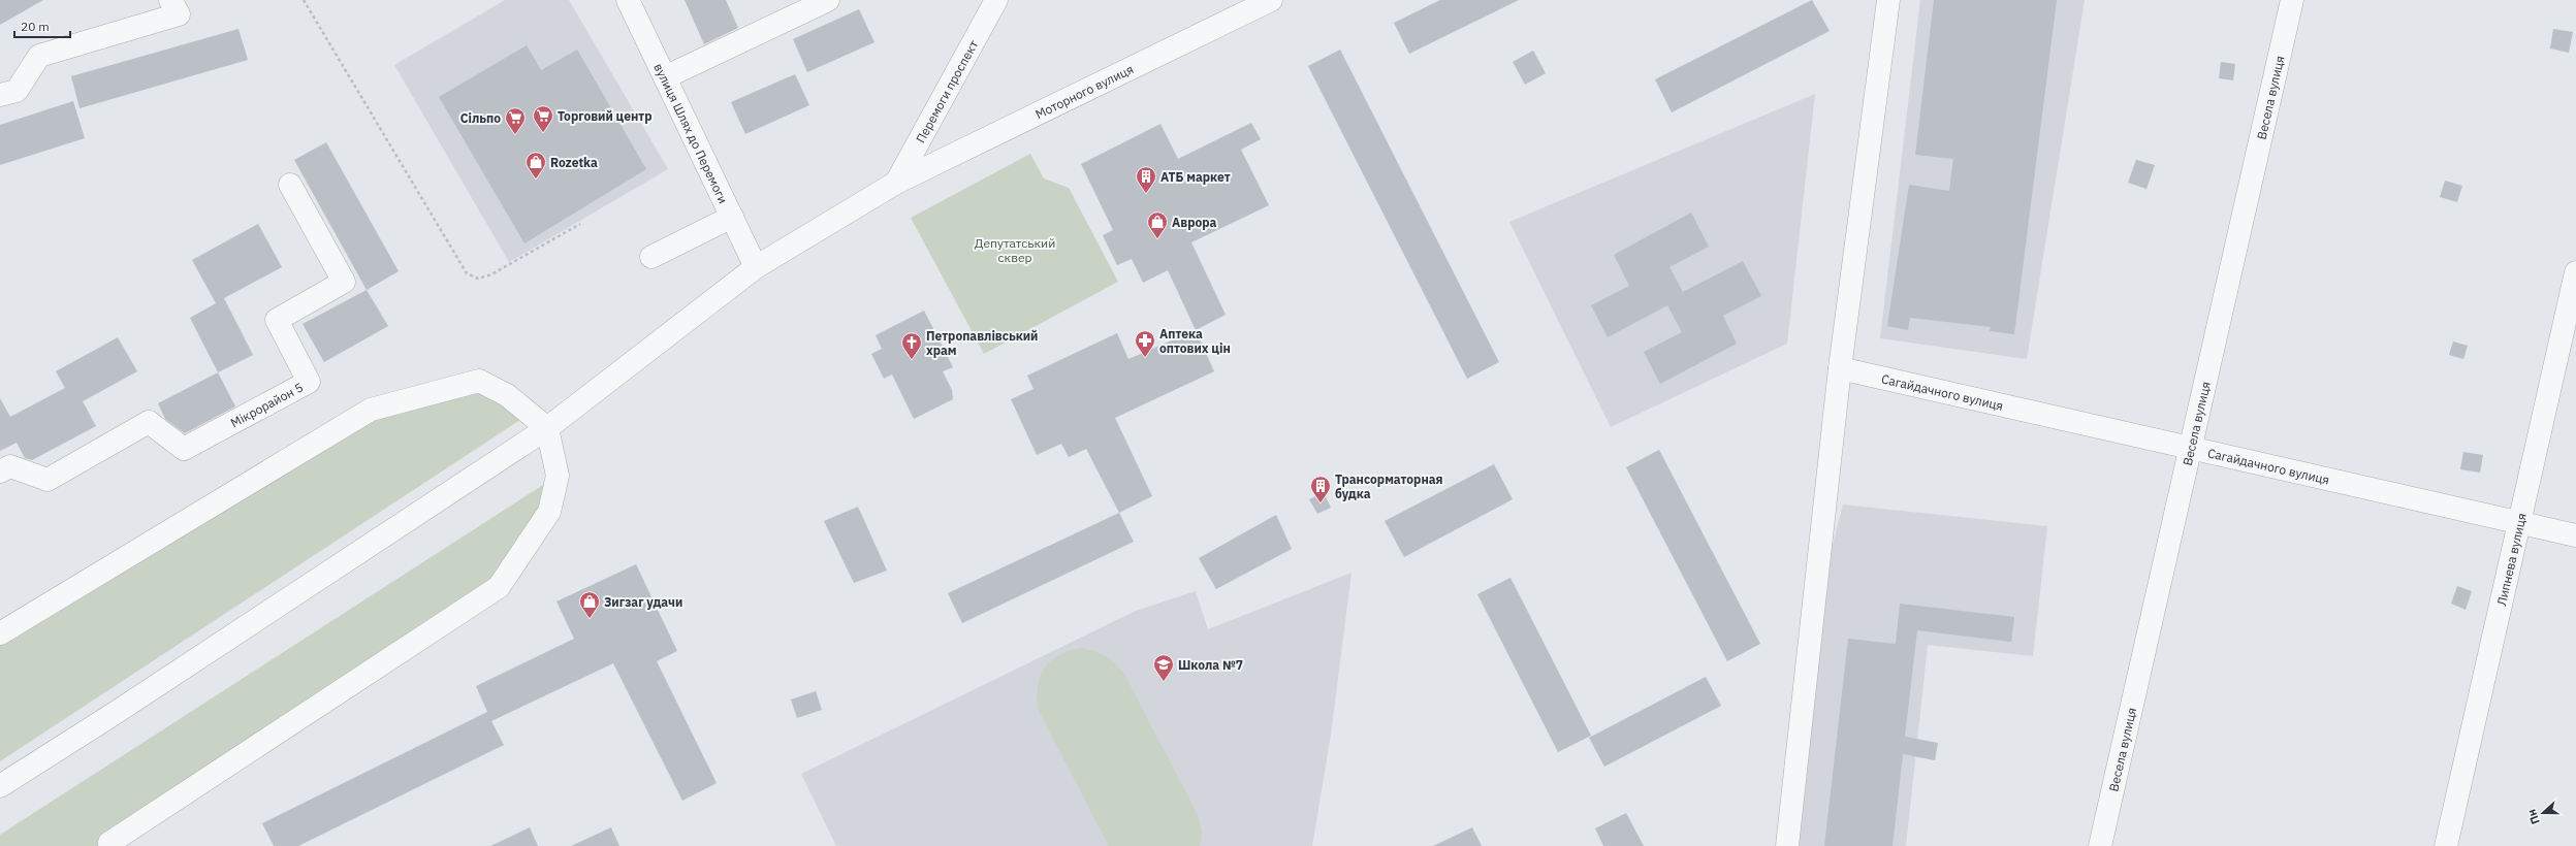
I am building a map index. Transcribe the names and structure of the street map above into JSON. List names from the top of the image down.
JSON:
{
  "streets": {
    "street": [
      "Перемоги проспект",
      "Моторного вулиця",
      "Весела вулиця",
      "вулиця Шлях до Перемоги",
      "Сагайдачного вулиця",
      "Мікрорайон 5",
      "Липнева вулиця"
    ]
  },
  "crossings": [
    ["Перемоги проспект", "Моторного вулиця"],
    ["Моторного вулиця", "вулиця Шлях до Перемоги"],
    ["Весела вулиця", "Сагайдачного вулиця"],
    ["Сагайдачного вулиця", "Липнева вулиця"]
  ],
  "parks": ["Депутатський сквер"],
  "places": {
    "supermarket": ["Торговий центр", "Сільпо"],
    "shop": ["Rozetka", "Аврора", "Зигзаг удачи"],
    "building": ["АТБ маркет", "Трансорматорная будка"],
    "pharmacy": ["Аптека оптових цін"],
    "church": ["Петропавлівський храм"],
    "school or university": ["Школа №7"]
  },
  "scale_bar": "20 m",
  "north": "left"
}
